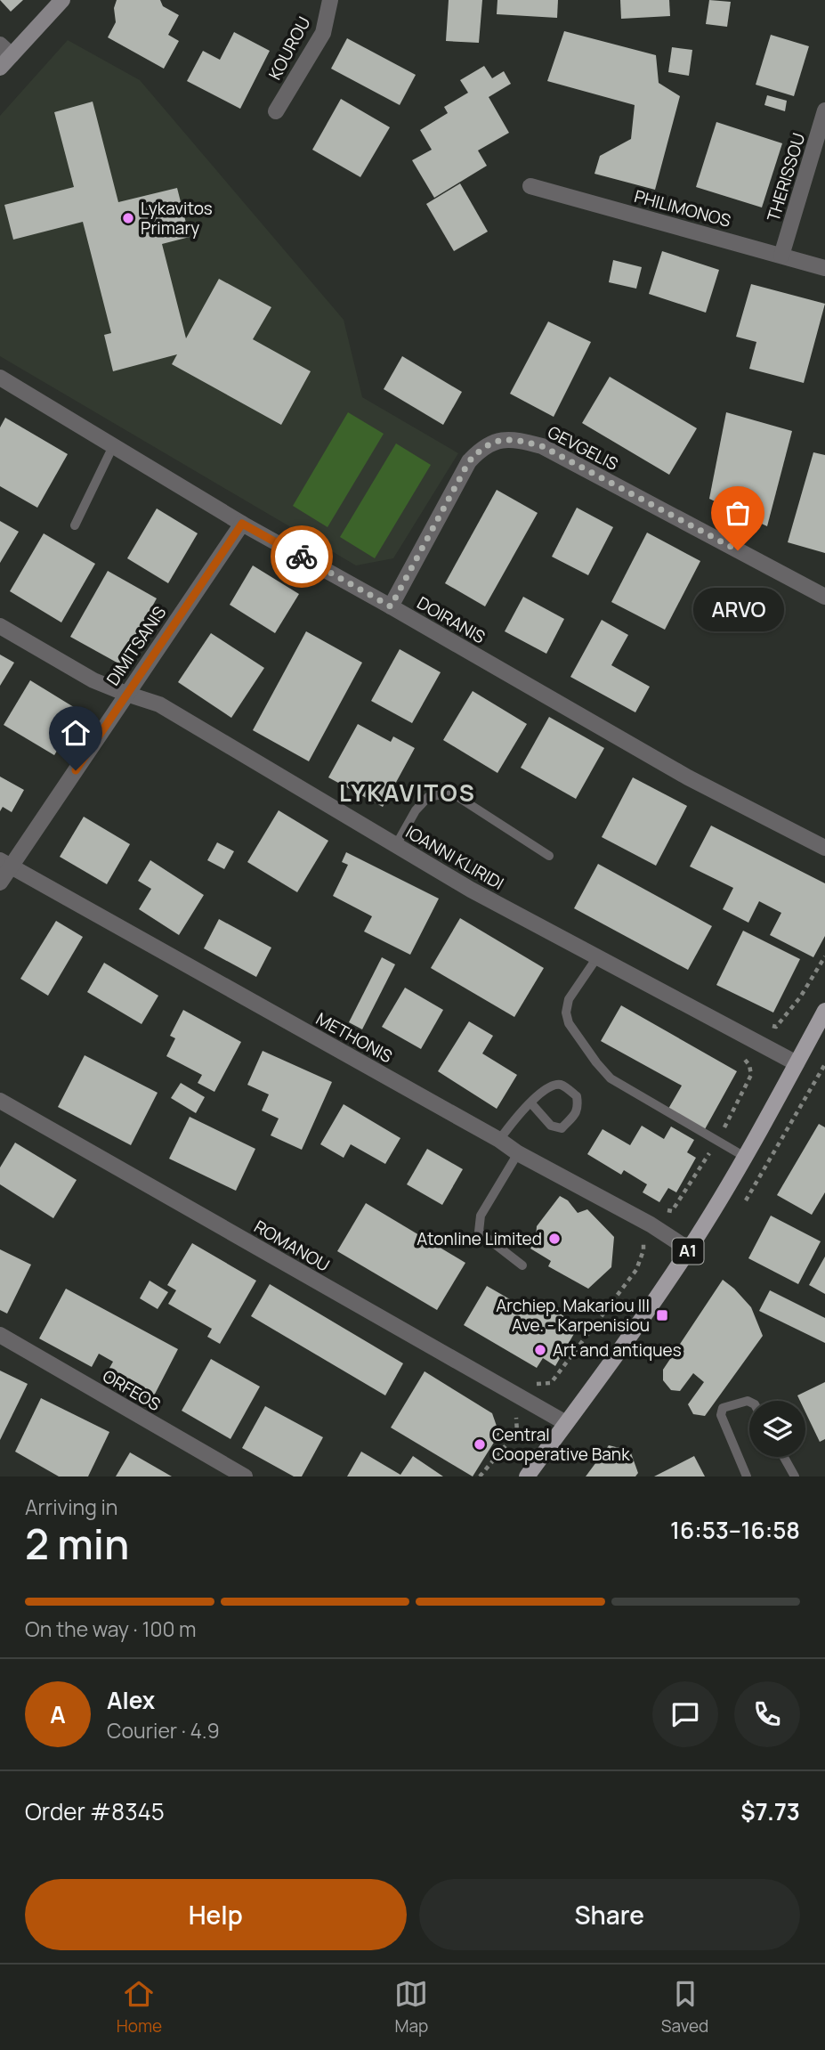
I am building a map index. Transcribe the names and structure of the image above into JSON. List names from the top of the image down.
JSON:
{
  "streets": {
    "main road": ["A1"],
    "street": [
      "KOUROU",
      "THERISSOU",
      "PHILIMONOS",
      "GEVGELIS",
      "DOIRANIS",
      "DIMITSANIS",
      "IOANNI KLIRIDI",
      "METHONIS",
      "ROMANOU",
      "ORFEOS"
    ]
  },
  "crossings": [
    ["THERISSOU", "PHILIMONOS"],
    ["GEVGELIS", "DOIRANIS"],
    ["DOIRANIS", "DIMITSANIS"],
    ["DIMITSANIS", "IOANNI KLIRIDI"],
    ["DIMITSANIS", "METHONIS"],
    ["IOANNI KLIRIDI", "A1"],
    ["METHONIS", "A1"],
    ["ROMANOU", "A1"]
  ],
  "districts": ["LYKAVITOS"],
  "places": {
    "other": [
      "Lykavitos Primary",
      "ARVO",
      "Atonline Limited",
      "Art and antiques",
      "Central Cooperative Bank"
    ],
    "transit": ["Archiep. Makariou III Ave. - Karpenisiou"]
  },
  "page": {
    "bubble": "ARVO",
    "heading": ["2 min", "Arriving in", "16:53–16:58"],
    "panel": [
      "Alex",
      "Courier · 4.9",
      "Order #8345",
      "$7.73"
    ],
    "bar": "On the way · 100 m",
    "round": "A",
    "buttons": ["Help", "Share"],
    "tabs": ["Home", "Map", "Saved"]
  }
}
